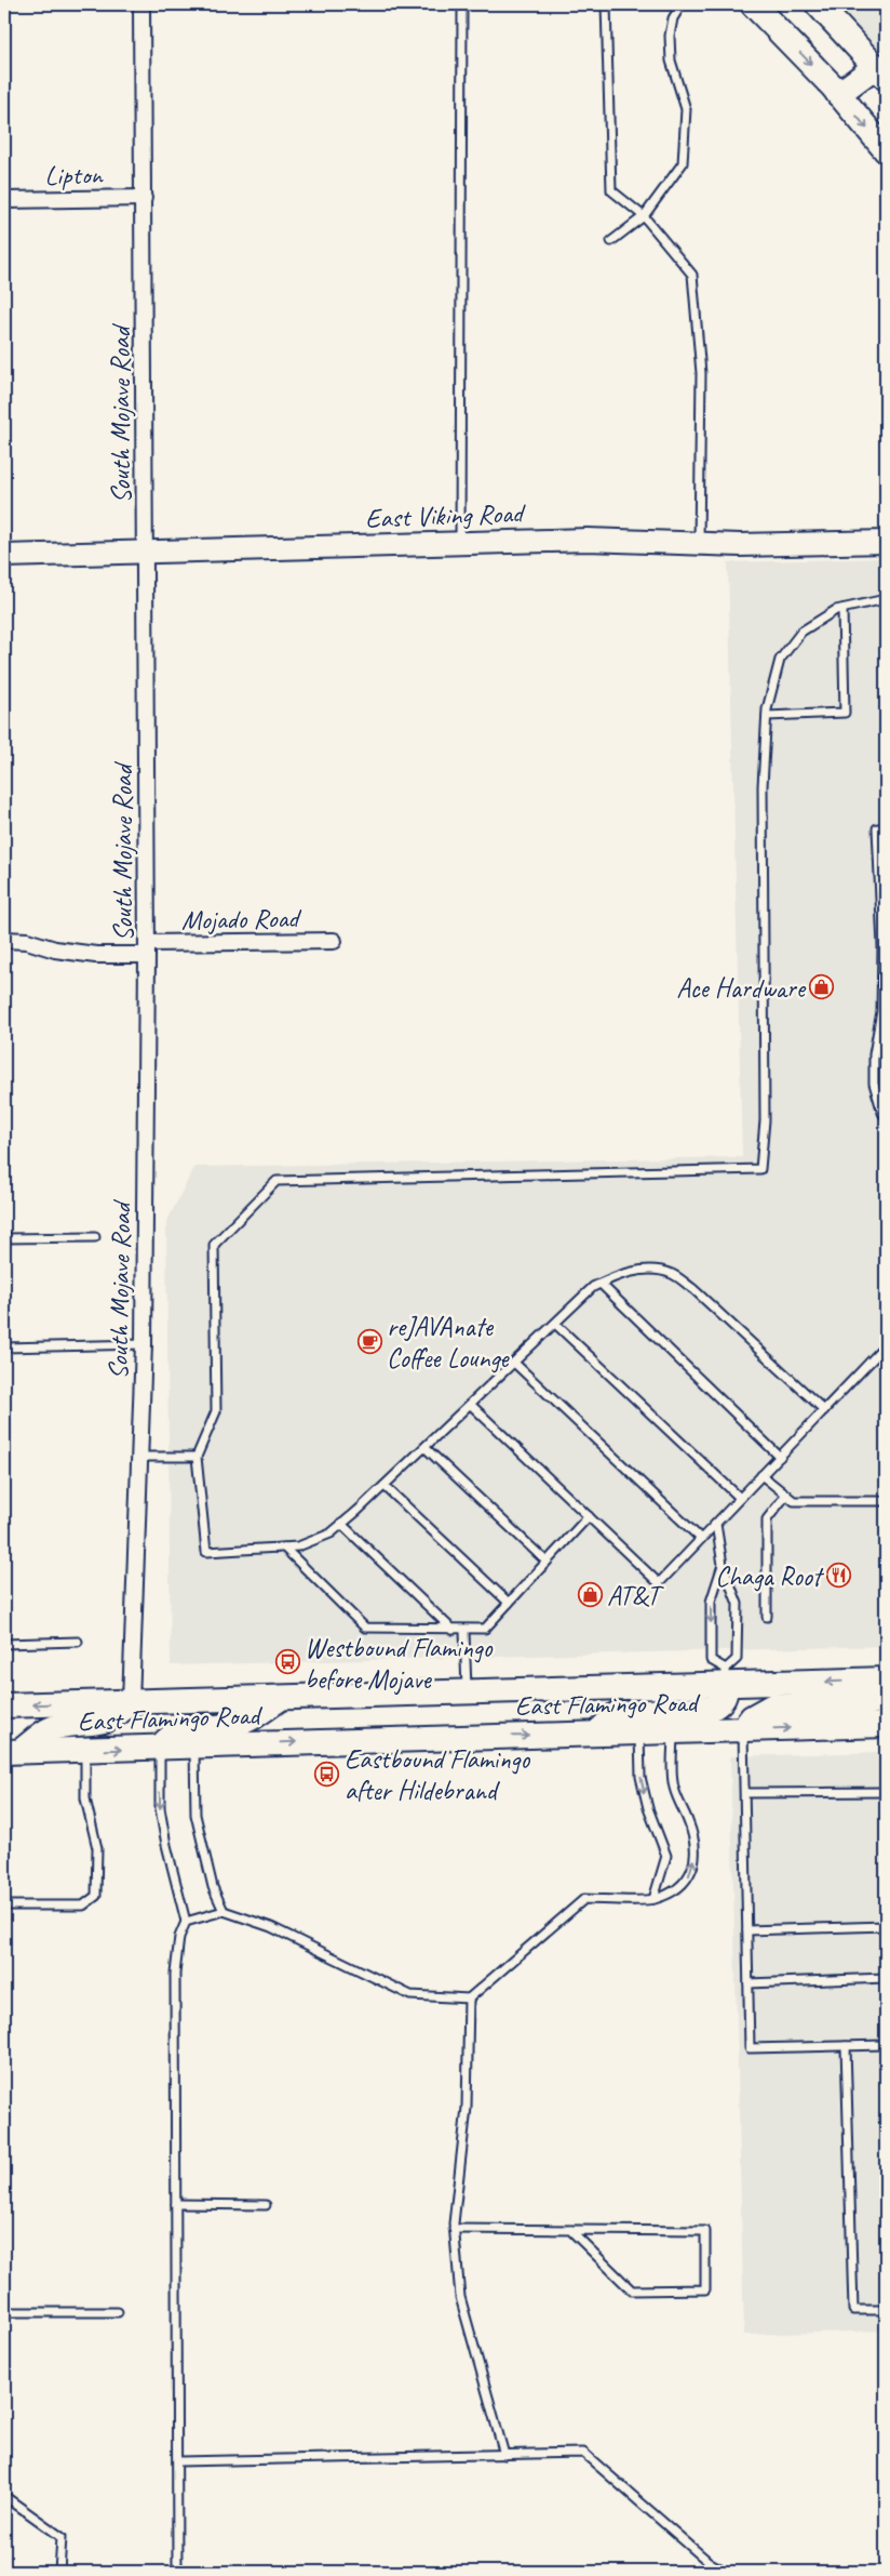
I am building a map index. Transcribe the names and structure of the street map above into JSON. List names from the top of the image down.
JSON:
{
  "streets": {
    "main road": ["East Flamingo Road"],
    "street": [
      "Lipton",
      "South Mojave Road",
      "East Viking Road",
      "Mojado Road"
    ]
  },
  "crossings": [
    ["Lipton", "South Mojave Road"],
    ["South Mojave Road", "East Viking Road"],
    ["South Mojave Road", "Mojado Road"],
    ["South Mojave Road", "East Flamingo Road"]
  ],
  "places": {
    "shop": ["Ace Hardware", "AT&T"],
    "cafe": ["reJAVAnate Coffee Lounge"],
    "restaurant": ["Chaga Root"],
    "bus stop": ["Westbound Flamingo before Mojave", "Eastbound Flamingo after Hildebrand"]
  }
}
